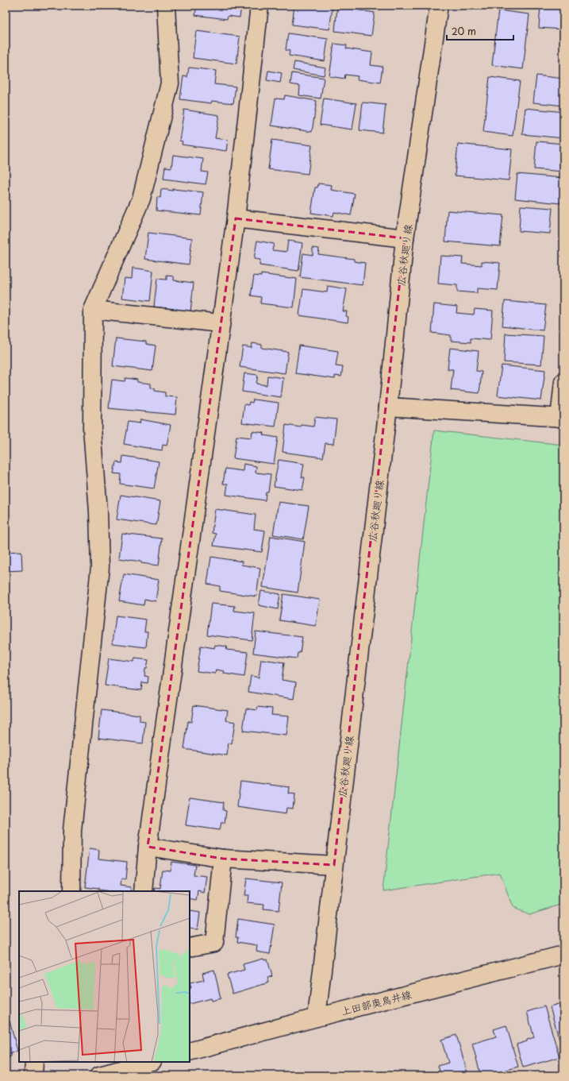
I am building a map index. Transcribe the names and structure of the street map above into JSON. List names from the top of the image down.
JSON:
{
  "streets": {
    "street": ["広谷秋廻り線", "上田部奥鳥井線"]
  },
  "crossings": [
    ["広谷秋廻り線", "上田部奥鳥井線"]
  ],
  "scale_bar": "20 m"
}
